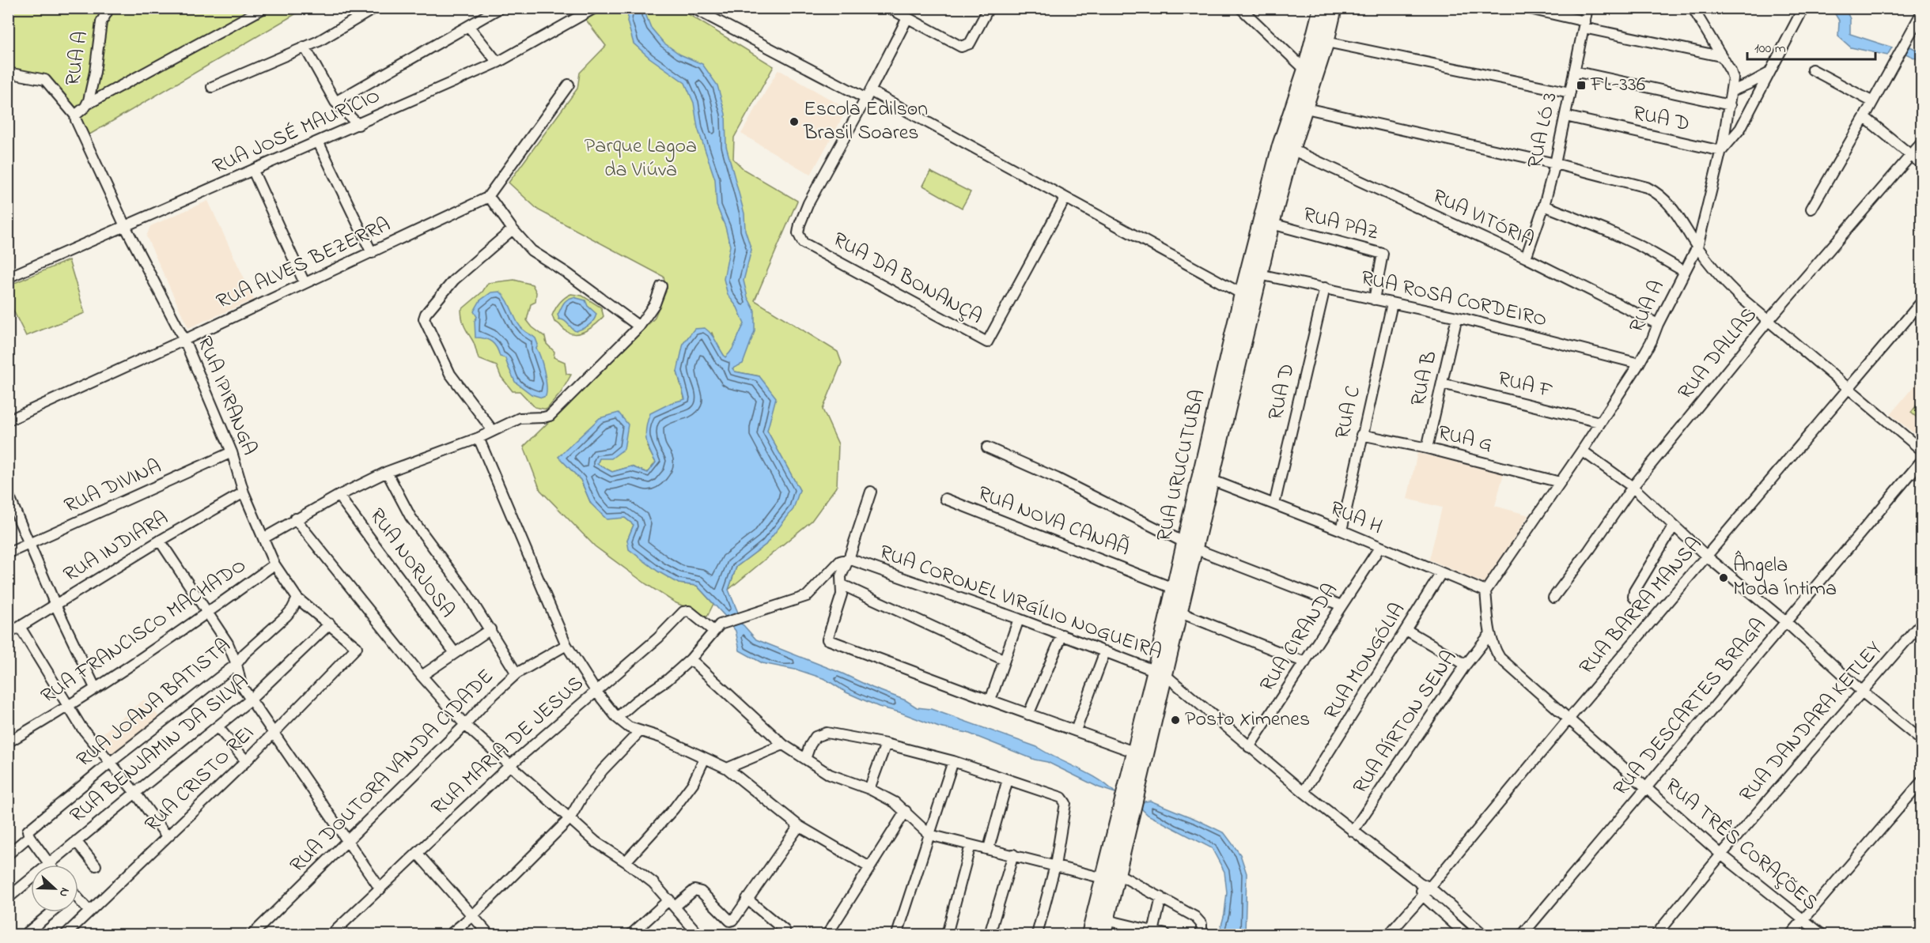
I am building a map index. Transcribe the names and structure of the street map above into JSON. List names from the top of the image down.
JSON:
{
  "streets": {
    "street": [
      "RUA A",
      "RUA D",
      "RUA LÓ 3",
      "RUA JOSÉ MAURÍCIO",
      "RUA VITÓRIA",
      "RUA PAZ",
      "RUA ALVES BEZERRA",
      "RUA DA BONANÇA",
      "RUA ROSA CORDEIRO",
      "RUA DALLAS",
      "RUA B",
      "RUA F",
      "RUA IPIRANGA",
      "RUA C",
      "RUA G",
      "RUA URUCUTUBA",
      "RUA DIVINA",
      "RUA H",
      "RUA NOVA CANAÃ",
      "RUA INDIARA",
      "RUA NORJOSA",
      "RUA CORONEL VIRGÍLIO NOGUEIRA",
      "RUA BARRA MANSA",
      "RUA FRANCISCO MACHADO",
      "RUA CIRANDA",
      "RUA MONGÓLIA",
      "RUA JOANA BATISTA",
      "RUA DESCARTES BRAGA",
      "RUA AÍRTON SENA",
      "RUA DANDARA KETLEY",
      "RUA MARIA DE JESUS",
      "RUA BENJAMIN DA SILVA",
      "RUA DOUTORA VANDA CIDADE",
      "RUA CRISTO REI",
      "RUA TRÊS CORAÇÕES"
    ]
  },
  "crossings": [
    ["RUA A", "RUA D"],
    ["RUA A", "RUA VITÓRIA"],
    ["RUA A", "RUA ROSA CORDEIRO"],
    ["RUA A", "RUA F"],
    ["RUA A", "RUA IPIRANGA"],
    ["RUA A", "RUA G"],
    ["RUA A", "RUA H"],
    ["RUA A", "RUA TRÊS CORAÇÕES"],
    ["RUA D", "RUA LÓ 3"],
    ["RUA D", "RUA ROSA CORDEIRO"],
    ["RUA D", "RUA H"],
    ["RUA LÓ 3", "RUA VITÓRIA"],
    ["RUA JOSÉ MAURÍCIO", "RUA IPIRANGA"],
    ["RUA VITÓRIA", "RUA URUCUTUBA"],
    ["RUA PAZ", "RUA ROSA CORDEIRO"],
    ["RUA PAZ", "RUA URUCUTUBA"],
    ["RUA ALVES BEZERRA", "RUA IPIRANGA"],
    ["RUA ROSA CORDEIRO", "RUA B"],
    ["RUA ROSA CORDEIRO", "RUA C"],
    ["RUA ROSA CORDEIRO", "RUA URUCUTUBA"],
    ["RUA B", "RUA F"],
    ["RUA B", "RUA G"],
    ["RUA IPIRANGA", "RUA DIVINA"],
    ["RUA IPIRANGA", "RUA INDIARA"],
    ["RUA IPIRANGA", "RUA FRANCISCO MACHADO"],
    ["RUA IPIRANGA", "RUA JOANA BATISTA"],
    ["RUA IPIRANGA", "RUA BENJAMIN DA SILVA"],
    ["RUA IPIRANGA", "RUA CRISTO REI"],
    ["RUA C", "RUA G"],
    ["RUA C", "RUA H"],
    ["RUA URUCUTUBA", "RUA H"],
    ["RUA URUCUTUBA", "RUA NOVA CANAÃ"],
    ["RUA URUCUTUBA", "RUA CORONEL VIRGÍLIO NOGUEIRA"],
    ["RUA H", "RUA CIRANDA"],
    ["RUA H", "RUA MONGÓLIA"],
    ["RUA H", "RUA TRÊS CORAÇÕES"],
    ["RUA CORONEL VIRGÍLIO NOGUEIRA", "RUA BARRA MANSA"],
    ["RUA CORONEL VIRGÍLIO NOGUEIRA", "RUA CIRANDA"],
    ["RUA CORONEL VIRGÍLIO NOGUEIRA", "RUA MONGÓLIA"],
    ["RUA CORONEL VIRGÍLIO NOGUEIRA", "RUA AÍRTON SENA"],
    ["RUA BARRA MANSA", "RUA TRÊS CORAÇÕES"],
    ["RUA DESCARTES BRAGA", "RUA TRÊS CORAÇÕES"],
    ["RUA AÍRTON SENA", "RUA TRÊS CORAÇÕES"],
    ["RUA DANDARA KETLEY", "RUA TRÊS CORAÇÕES"]
  ],
  "parks": ["Parque Lagoa da Viúva"],
  "places": {
    "transit": ["FL-336"],
    "other": ["Escola Edilson Brasil Soares", "Ângela Moda Íntima", "Posto Ximenes"]
  },
  "scale_bar": "100 m",
  "north": "right"
}
